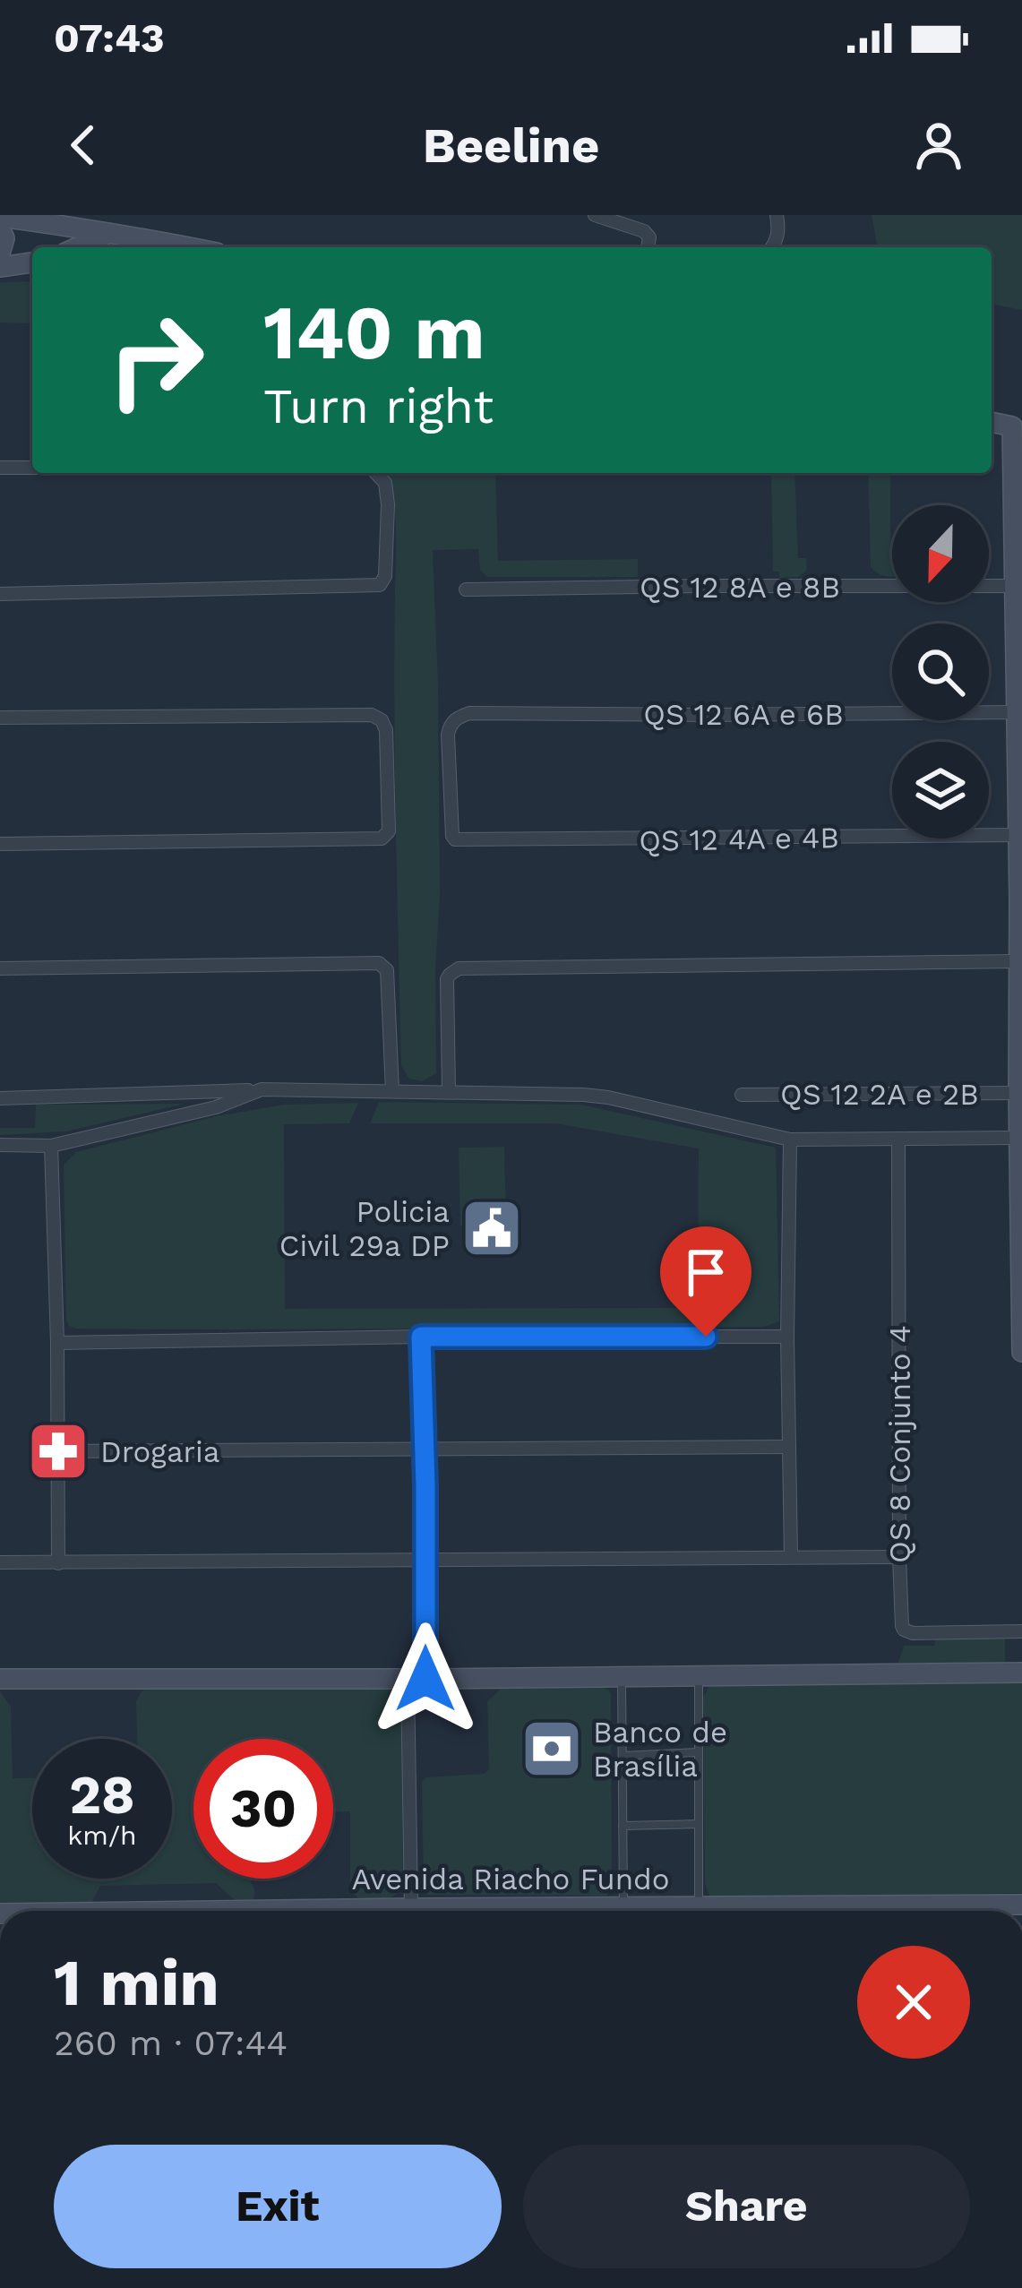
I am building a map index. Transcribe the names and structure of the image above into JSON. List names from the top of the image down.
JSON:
{
  "streets": {
    "street": [
      "QS 12 8A e 8B",
      "QS 12 6A e 6B",
      "QS 12 4A e 4B",
      "QS 12 2A e 2B",
      "QS 8 Conjunto 4",
      "Avenida Riacho Fundo"
    ]
  },
  "crossings": [
    ["QS 12 6A e 6B", "QS 12 4A e 4B"]
  ],
  "places": {
    "public building": ["Policia Civil 29a DP"],
    "pharmacy": ["Drogaria"],
    "bank": ["Banco de Brasília"]
  },
  "north": "bottom",
  "page": {
    "status": "07:43",
    "header": "Beeline",
    "turn": ["140 m", "Turn right"],
    "speed": "28 km/h",
    "limit": "30",
    "heading": ["1 min", "260 m · 07:44"],
    "buttons": ["Exit", "Share"]
  }
}
